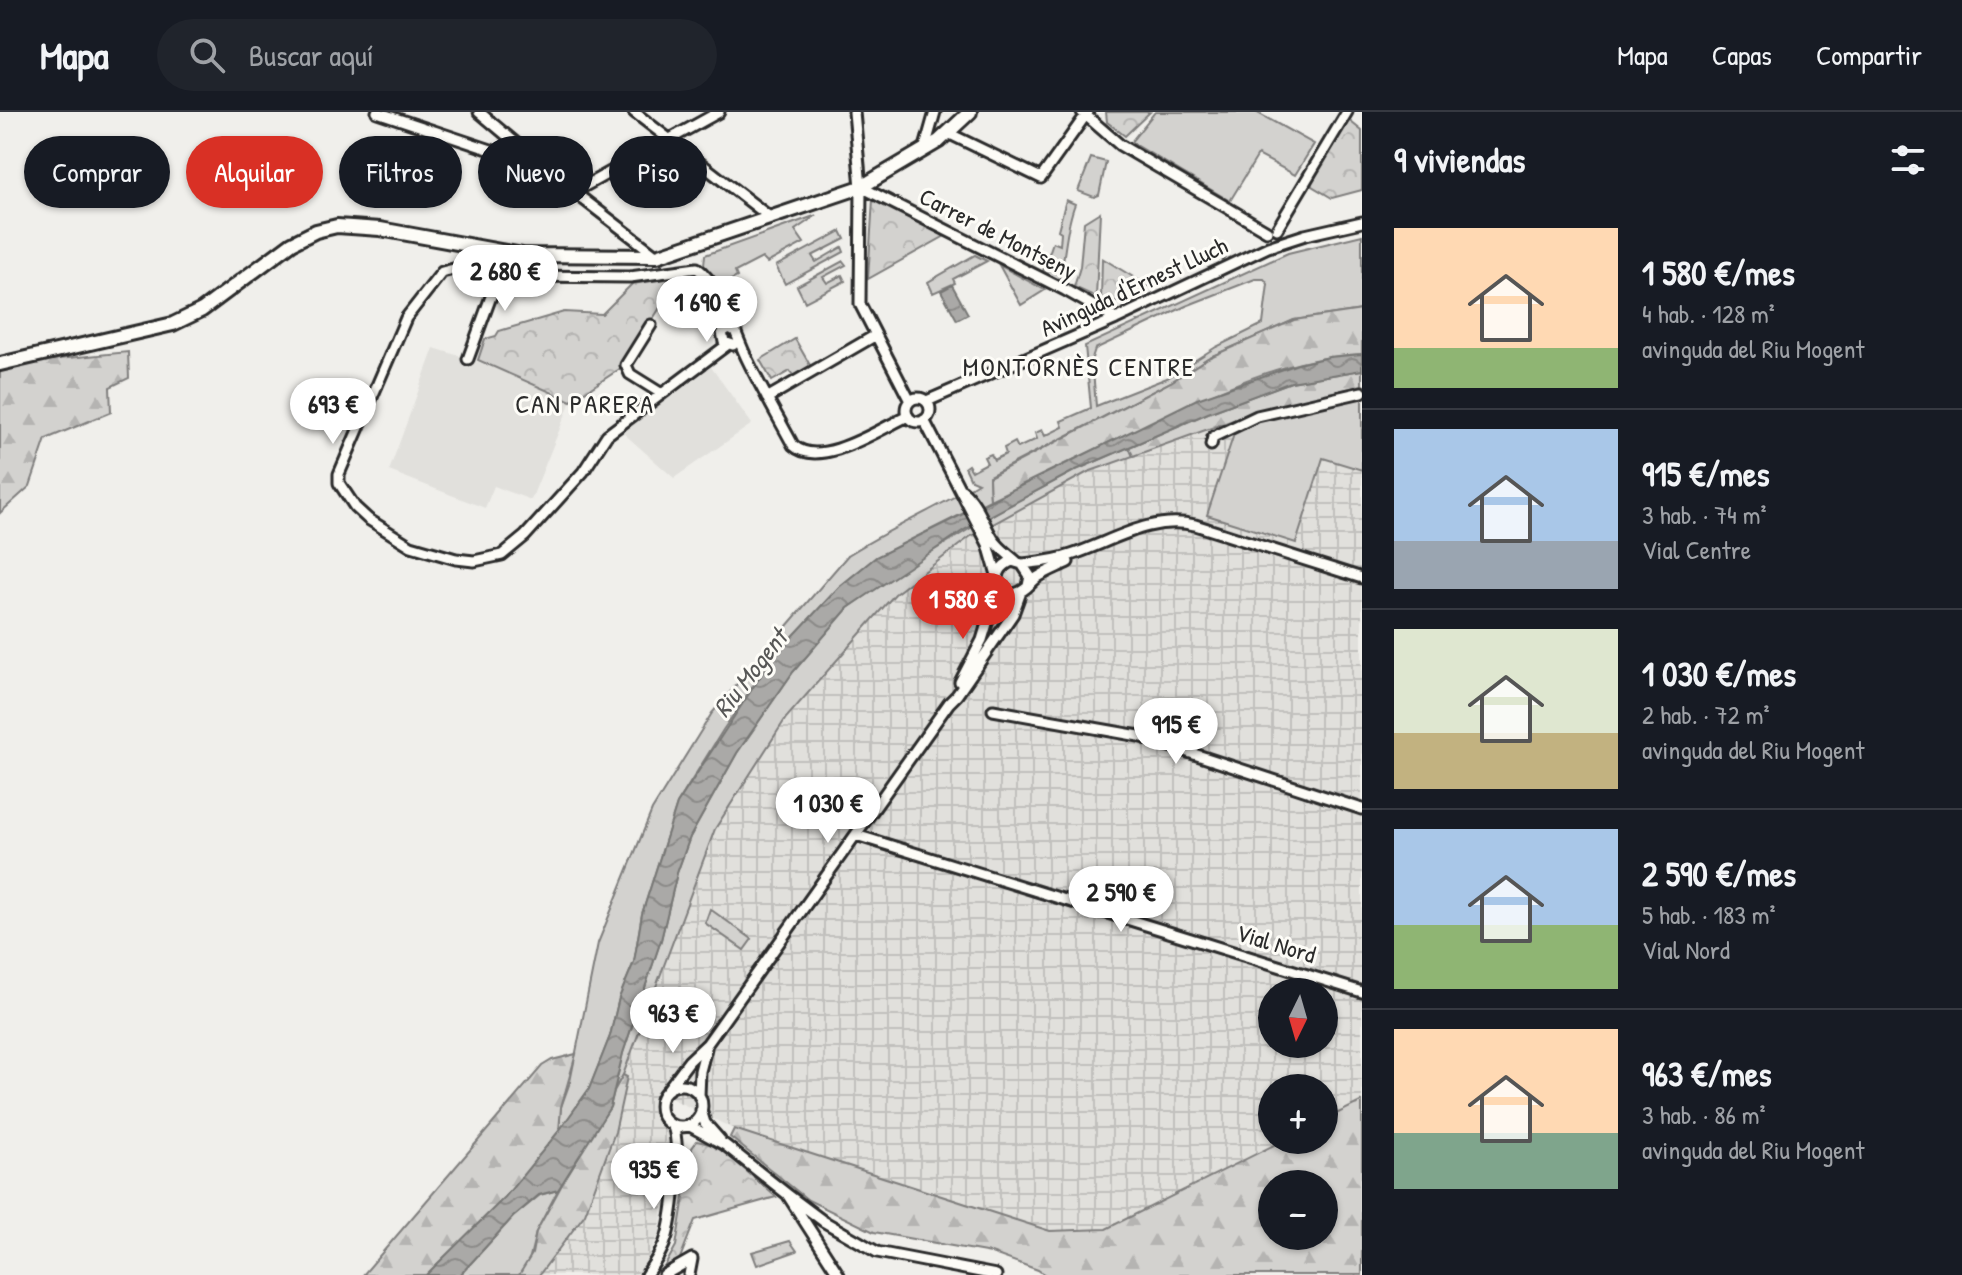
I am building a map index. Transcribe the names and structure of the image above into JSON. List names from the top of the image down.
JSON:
{
  "streets": {
    "street": ["Carrer de Montseny", "Avinguda d'Ernest Lluch", "Vial Nord"]
  },
  "crossings": [
    ["Carrer de Montseny", "Avinguda d'Ernest Lluch"]
  ],
  "districts": ["MONTORNÈS CENTRE", "CAN PARERA"],
  "water": ["Riu Mogent"],
  "north": "bottom",
  "page": {
    "header": "Mapa",
    "search": "Buscar aquí",
    "nav": ["Mapa", "Capas", "Compartir"],
    "heading": "9 viviendas",
    "chip": [
      "Comprar",
      "Alquilar",
      "Filtros",
      "Nuevo",
      "Piso"
    ],
    "list": [
      {
        "name": "1 580 €/mes",
        "note": "4 hab. · 128 m² · avinguda del Riu Mogent"
      },
      {
        "name": "915 €/mes",
        "note": "3 hab. · 74 m² · Vial Centre"
      },
      {
        "name": "1 030 €/mes",
        "note": "2 hab. · 72 m² · avinguda del Riu Mogent"
      },
      {
        "name": "2 590 €/mes",
        "note": "5 hab. · 183 m² · Vial Nord"
      },
      {
        "name": "963 €/mes",
        "note": "3 hab. · 86 m² · avinguda del Riu Mogent"
      }
    ],
    "price": [
      "2 680 €",
      "1 690 €",
      "693 €",
      "1 580 €",
      "915 €",
      "1 030 €",
      "2 590 €",
      "963 €",
      "935 €"
    ],
    "map_buttons": ["+", "−"]
  }
}
